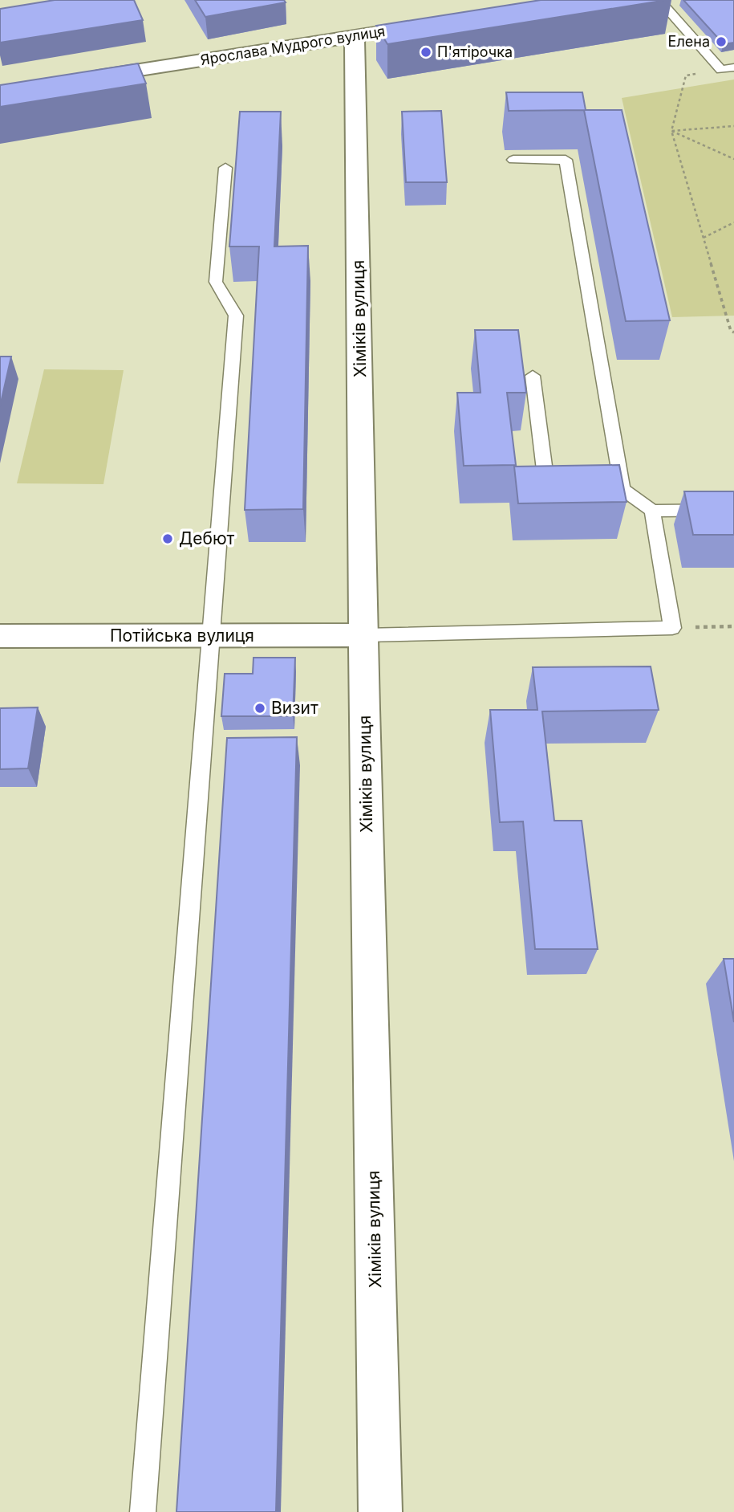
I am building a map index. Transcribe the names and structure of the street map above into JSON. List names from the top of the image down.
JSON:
{
  "streets": {
    "street": ["Ярослава Мудрого вулиця", "Хіміків вулиця", "Потійська вулиця"]
  },
  "crossings": [
    ["Ярослава Мудрого вулиця", "Хіміків вулиця"],
    ["Хіміків вулиця", "Потійська вулиця"]
  ],
  "places": [
    "Елена",
    "П'ятірочка",
    "Дебют",
    "Визит"
  ]
}
